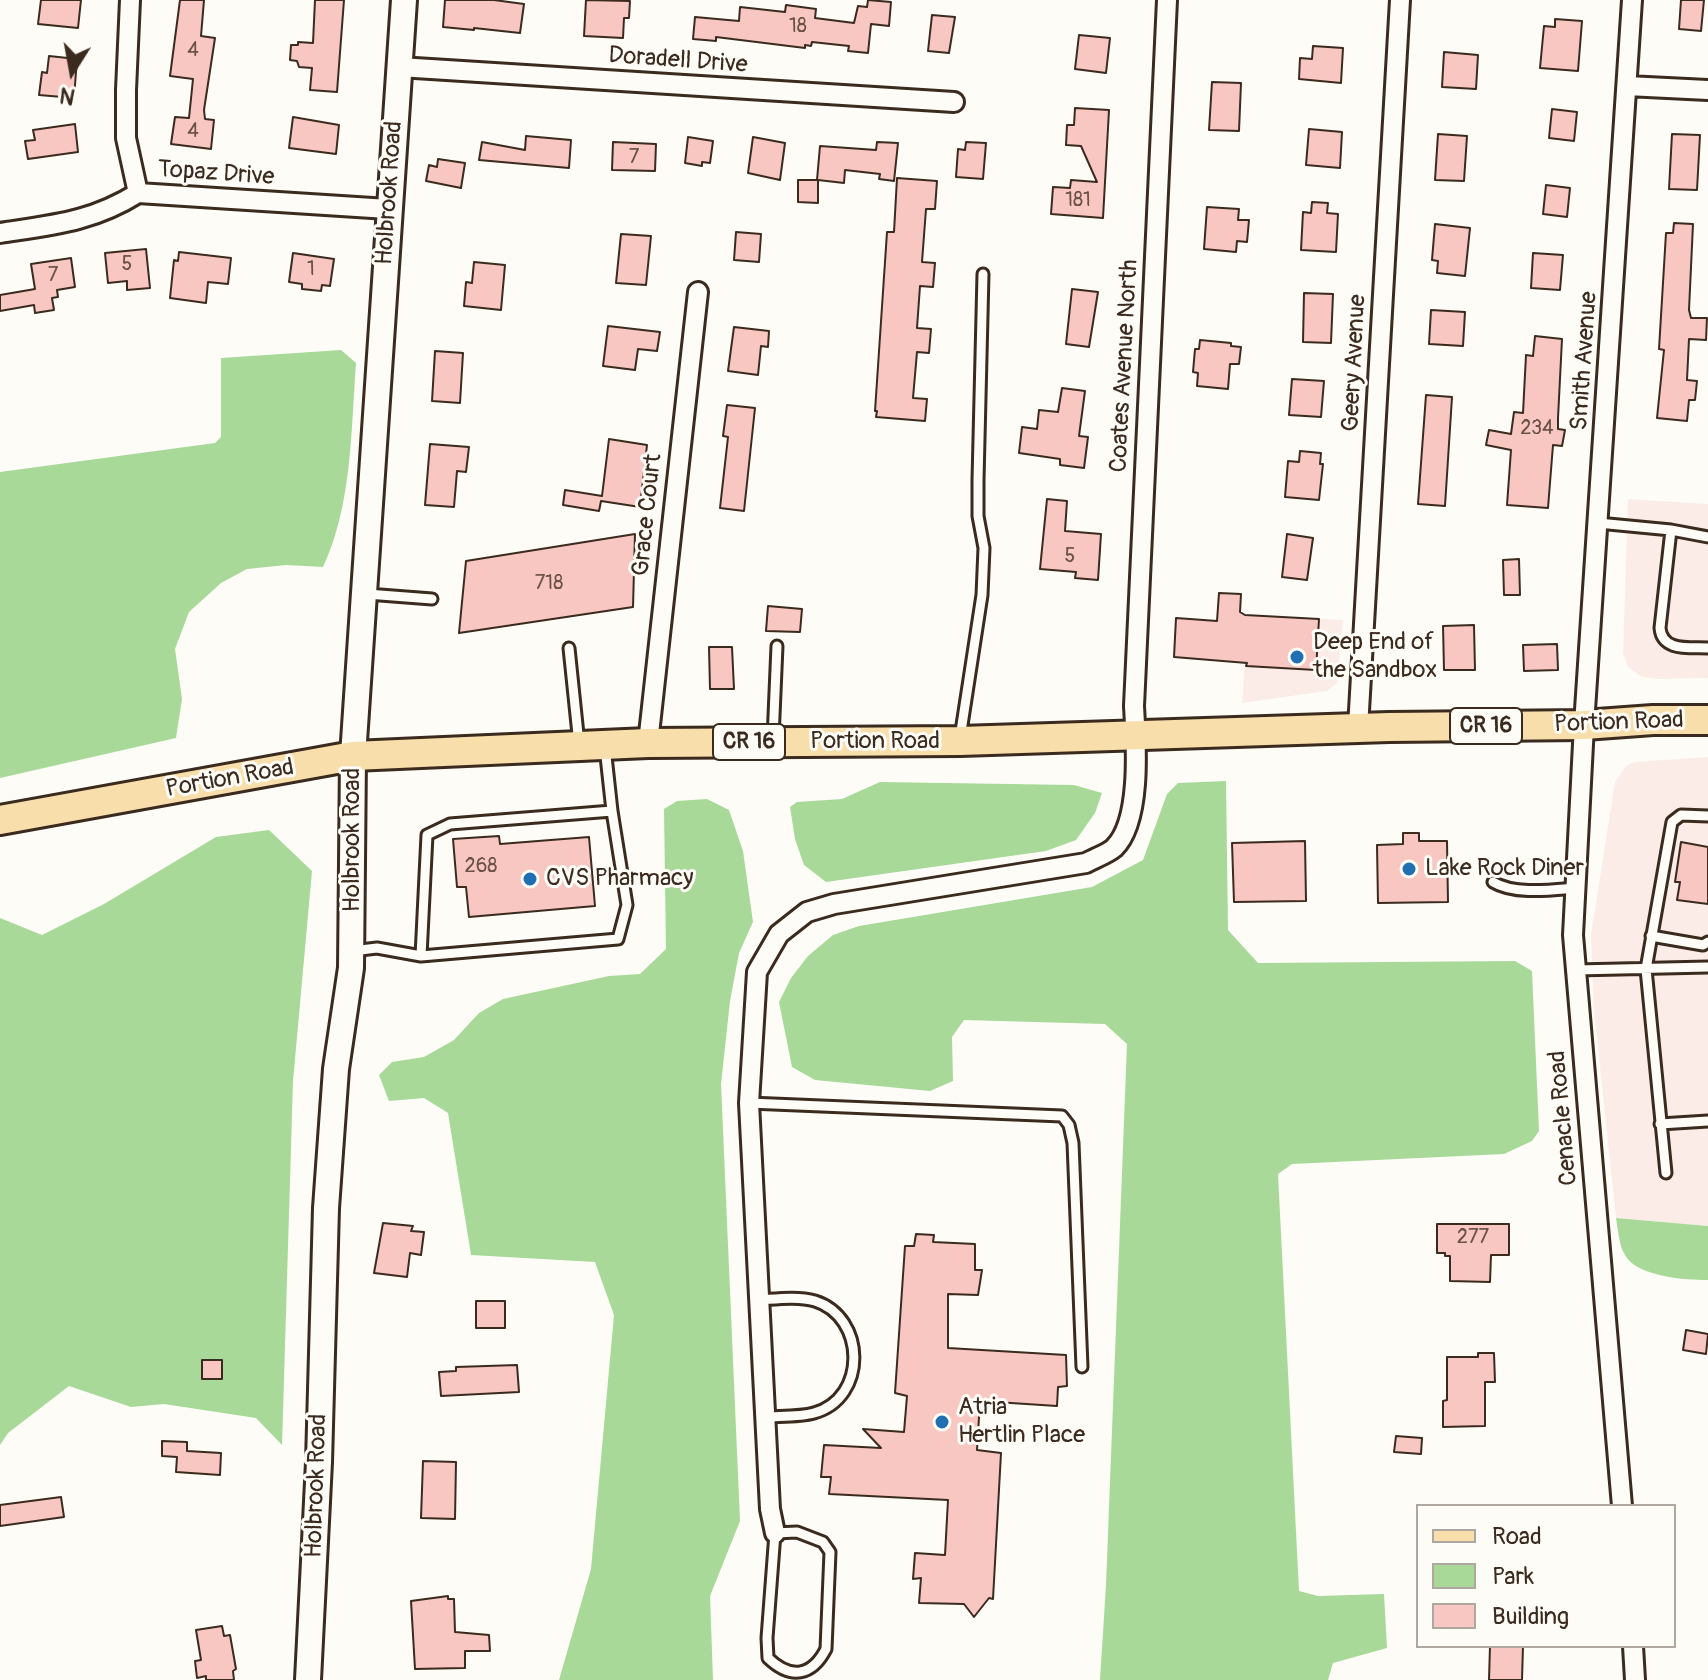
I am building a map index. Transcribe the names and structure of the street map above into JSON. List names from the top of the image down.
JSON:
{
  "streets": {
    "main road": ["Portion Road", "CR 16"],
    "street": [
      "Doradell Drive",
      "Topaz Drive",
      "Holbrook Road",
      "Smith Avenue",
      "Geery Avenue",
      "Coates Avenue North",
      "Grace Court",
      "Cenacle Road"
    ]
  },
  "crossings": [
    ["Doradell Drive", "Holbrook Road"],
    ["Topaz Drive", "Holbrook Road"],
    ["Holbrook Road", "Portion Road"],
    ["Smith Avenue", "Portion Road"],
    ["Smith Avenue", "Cenacle Road"],
    ["Geery Avenue", "Portion Road"],
    ["Coates Avenue North", "Portion Road"],
    ["Grace Court", "Portion Road"],
    ["Portion Road", "Cenacle Road"]
  ],
  "places": [
    "Deep End of the Sandbox",
    "Lake Rock Diner",
    "CVS Pharmacy",
    "Atria Hertlin Place"
  ],
  "house_numbers": [
    "18",
    "4",
    "4",
    "7",
    "181",
    "5",
    "1",
    "7",
    "234",
    "5",
    "718",
    "268",
    "277"
  ],
  "legend": ["Road", "Park", "Building"],
  "north": "bottom"
}
